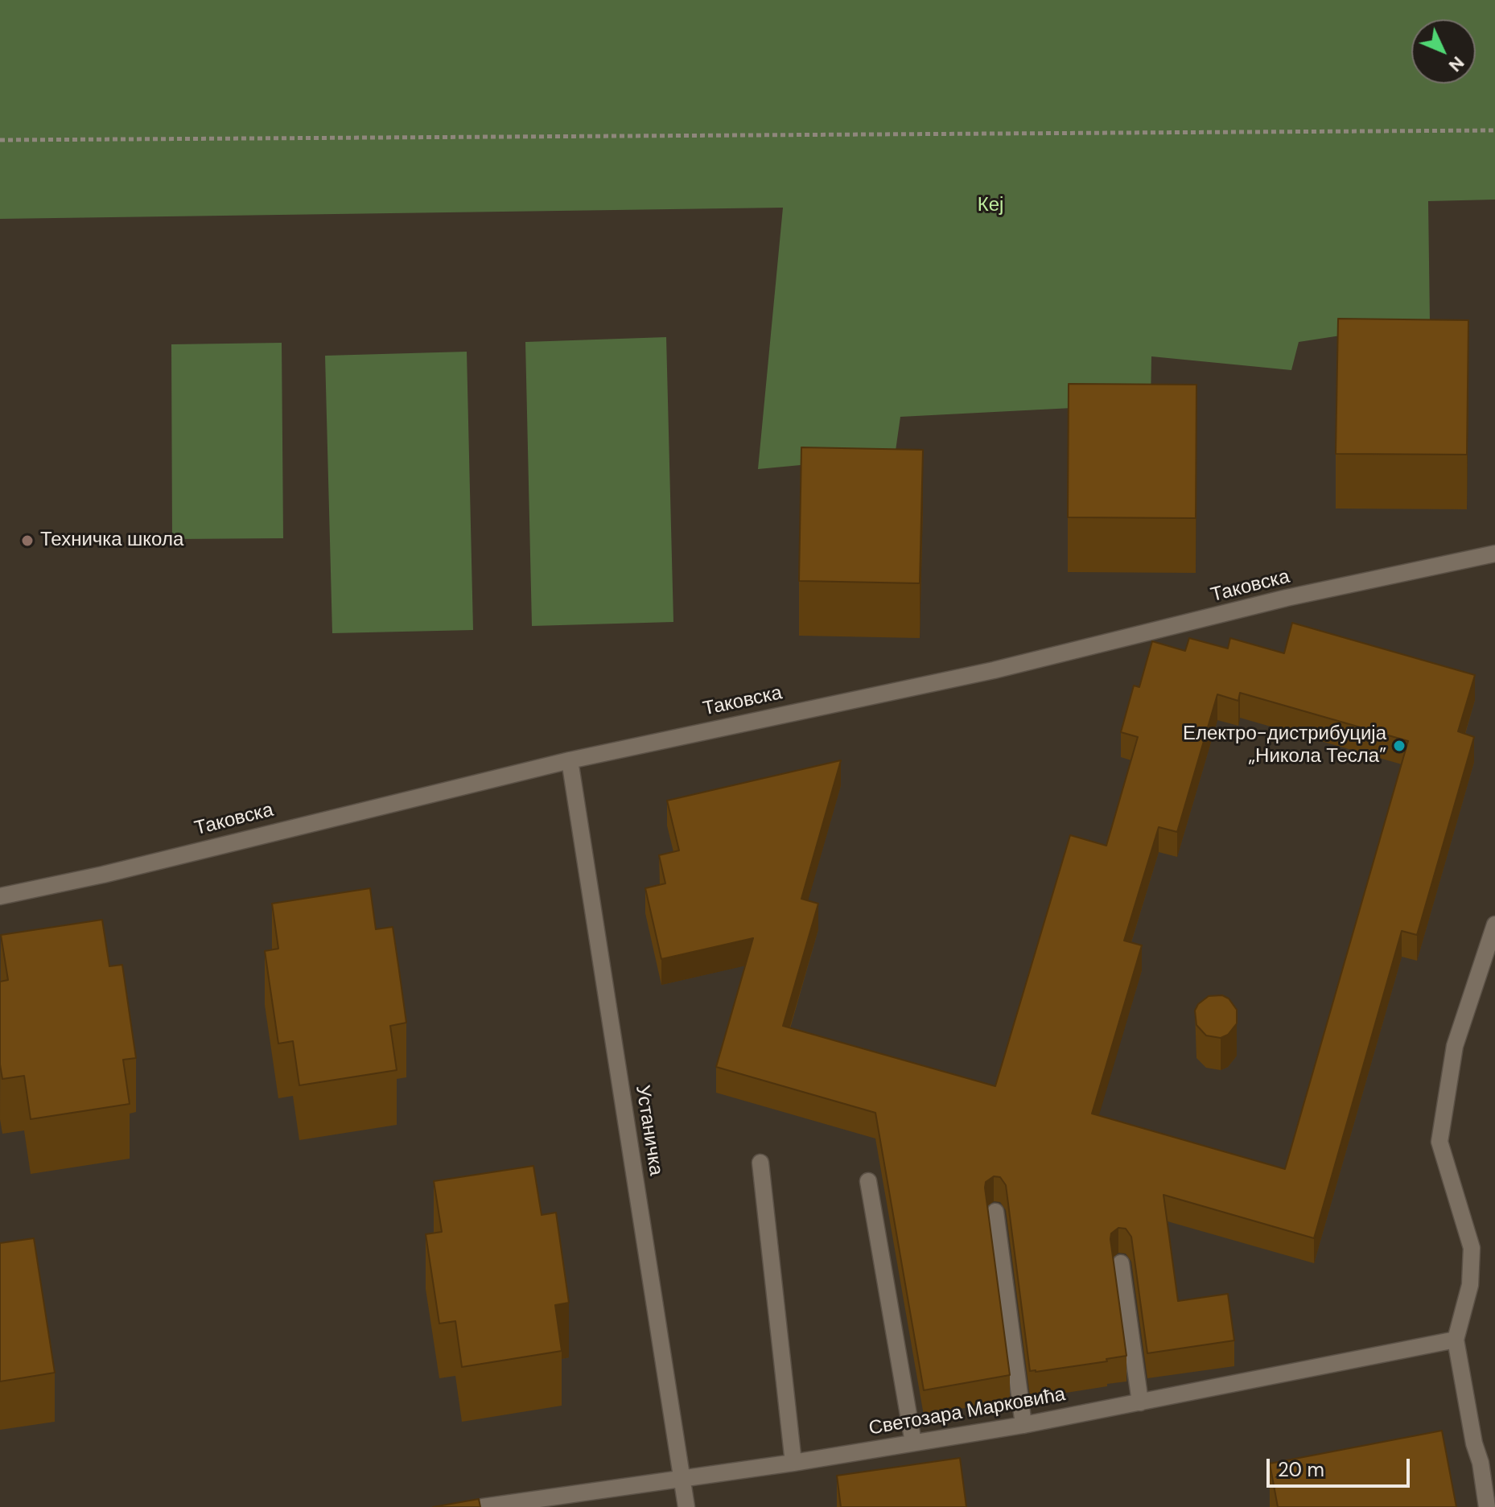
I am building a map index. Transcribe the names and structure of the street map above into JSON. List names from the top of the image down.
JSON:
{
  "streets": {
    "street": ["Таковска", "Устаничка", "Светозара Марковића"]
  },
  "crossings": [
    ["Таковска", "Устаничка"],
    ["Устаничка", "Светозара Марковића"]
  ],
  "parks": ["Кеј"],
  "places": ["Техничка школа", "Електро-дистрибуција „Никола Тесла”"],
  "scale_bar": "20 m",
  "north": "bottom right"
}
